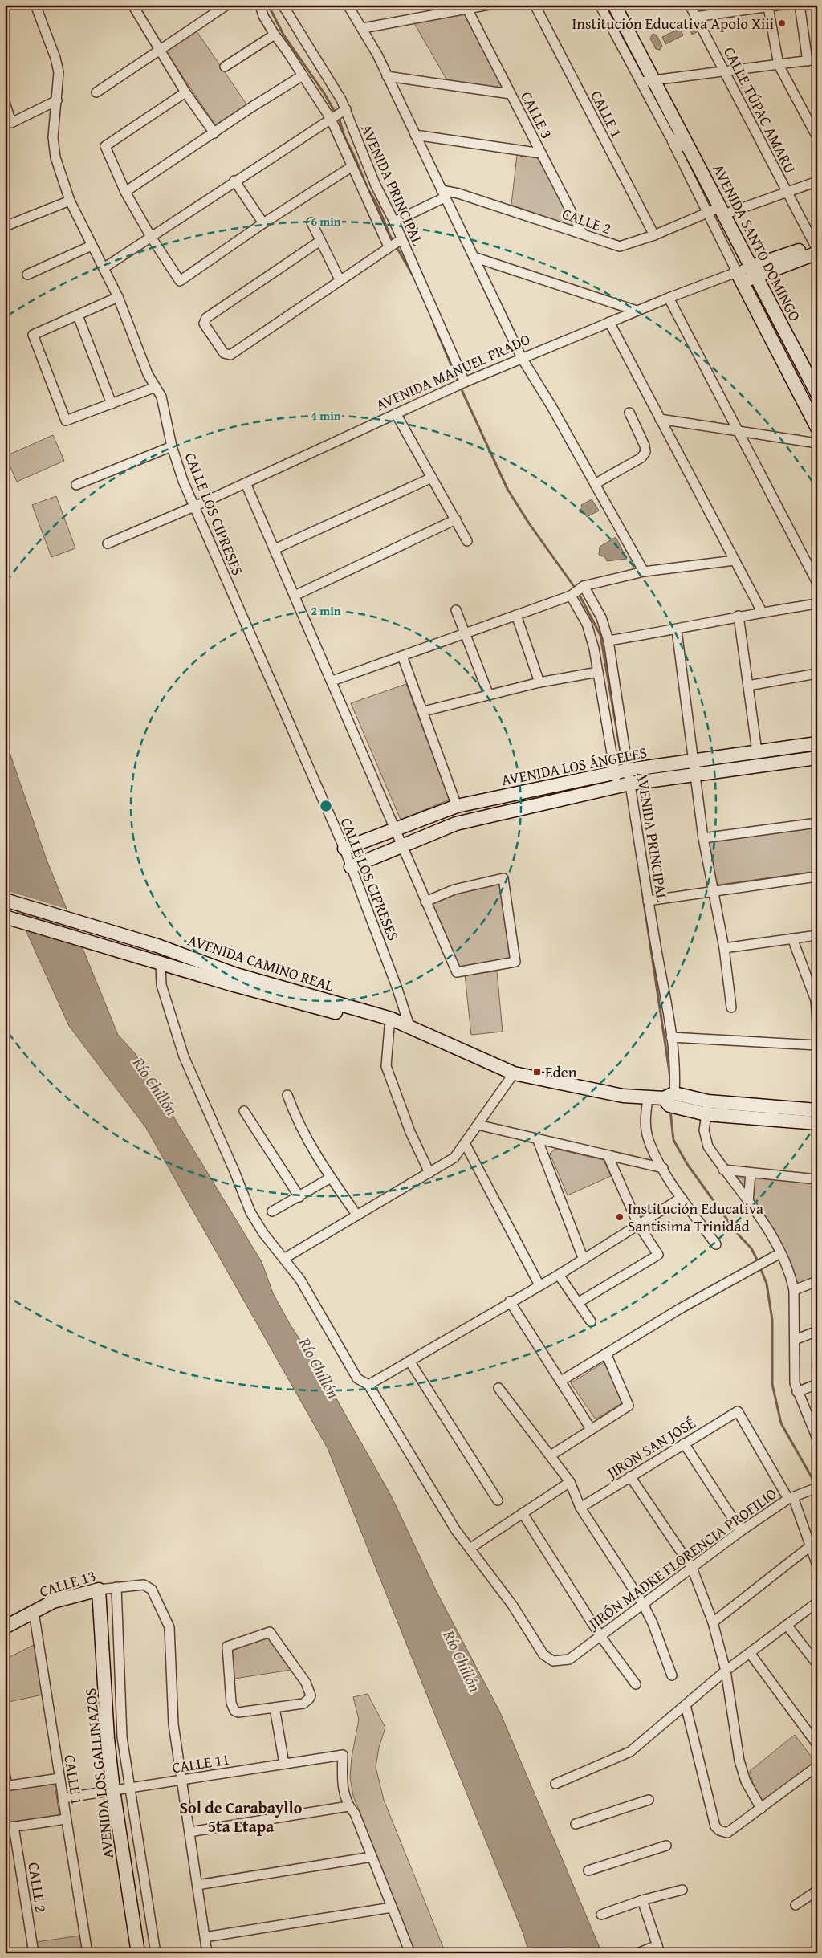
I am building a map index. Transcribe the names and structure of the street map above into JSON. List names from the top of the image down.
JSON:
{
  "streets": {
    "street": [
      "CALLE TÚPAC AMARU",
      "CALLE 1",
      "CALLE 3",
      "AVENIDA PRINCIPAL",
      "CALLE 2",
      "AVENIDA SANTO DOMINGO",
      "AVENIDA MANUEL PRADO",
      "CALLE LOS CIPRESES",
      "AVENIDA LOS ÁNGELES",
      "AVENIDA CAMINO REAL",
      "JIRON SAN JOSÉ",
      "JIRÓN MADRE FLORENCIA PROFILIO",
      "CALLE 13",
      "CALLE 11",
      "AVENIDA LOS GALLINAZOS"
    ]
  },
  "crossings": [
    ["CALLE TÚPAC AMARU", "CALLE 2"],
    ["CALLE TÚPAC AMARU", "AVENIDA MANUEL PRADO"],
    ["CALLE 1", "CALLE 2"],
    ["CALLE 1", "CALLE 13"],
    ["CALLE 1", "CALLE 11"],
    ["CALLE 3", "CALLE 2"],
    ["AVENIDA PRINCIPAL", "AVENIDA MANUEL PRADO"],
    ["AVENIDA PRINCIPAL", "AVENIDA LOS ÁNGELES"],
    ["AVENIDA PRINCIPAL", "AVENIDA CAMINO REAL"],
    ["CALLE 2", "AVENIDA SANTO DOMINGO"],
    ["AVENIDA SANTO DOMINGO", "AVENIDA MANUEL PRADO"],
    ["AVENIDA MANUEL PRADO", "CALLE LOS CIPRESES"],
    ["CALLE LOS CIPRESES", "AVENIDA LOS ÁNGELES"],
    ["CALLE LOS CIPRESES", "AVENIDA CAMINO REAL"],
    ["JIRON SAN JOSÉ", "JIRÓN MADRE FLORENCIA PROFILIO"],
    ["CALLE 13", "CALLE 11"],
    ["CALLE 13", "AVENIDA LOS GALLINAZOS"],
    ["CALLE 11", "AVENIDA LOS GALLINAZOS"]
  ],
  "districts": ["Sol de Carabayllo 5ta Etapa"],
  "water": ["Río Chillón"],
  "places": {
    "other": ["Institución Educativa Apolo Xiii", "Institución Educativa Santisima Trinidad"],
    "transit": ["Eden"]
  },
  "rings": ["6 min", "4 min", "2 min"]
}
